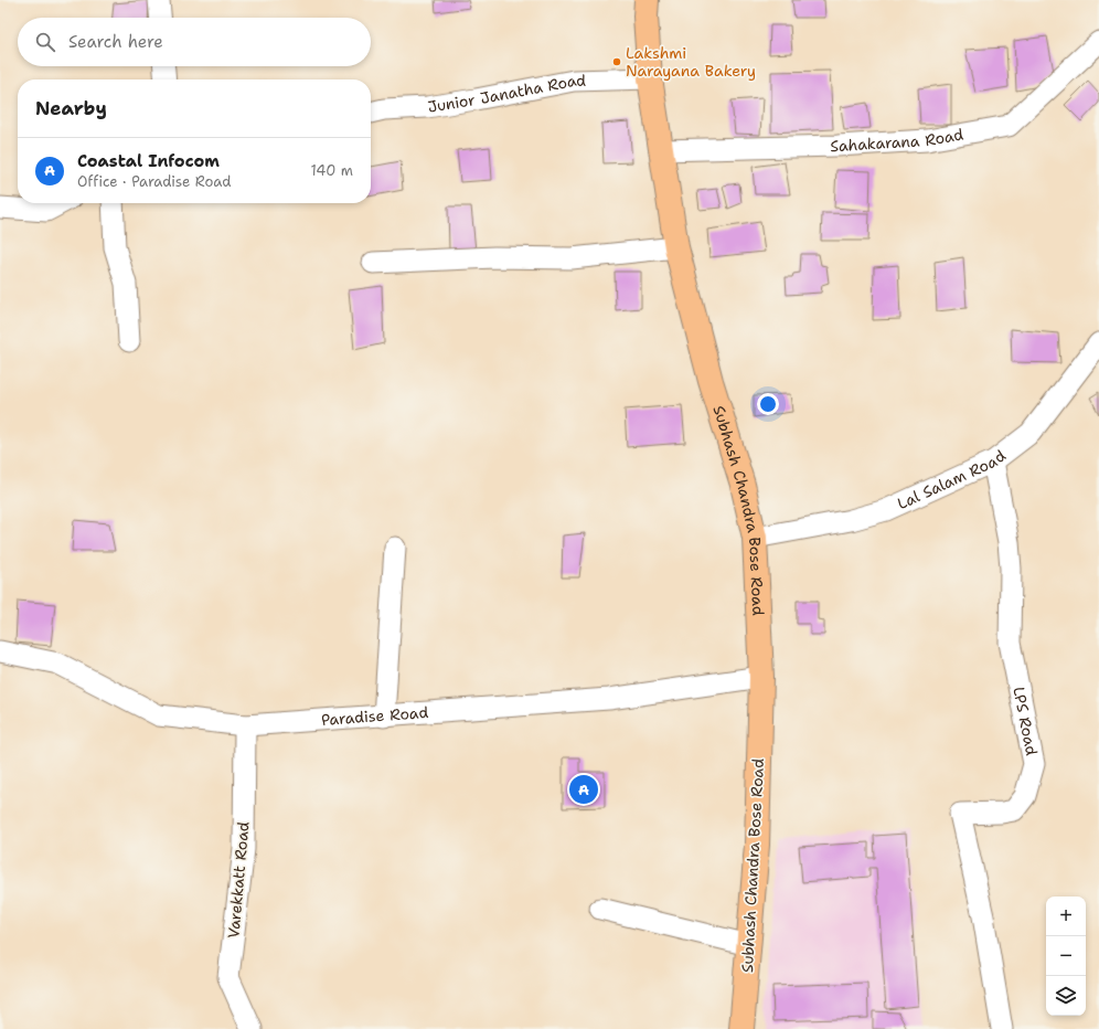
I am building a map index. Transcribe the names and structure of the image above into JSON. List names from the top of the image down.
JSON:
{
  "streets": {
    "main road": ["Subhash Chandra Bose Road"],
    "street": [
      "Junior Janatha Road",
      "Sahakarana Road",
      "Lal Salam Road",
      "Paradise Road",
      "LPS Road",
      "Varekkatt Road"
    ]
  },
  "crossings": [
    ["Junior Janatha Road", "Subhash Chandra Bose Road"],
    ["Sahakarana Road", "Subhash Chandra Bose Road"],
    ["Lal Salam Road", "Subhash Chandra Bose Road"],
    ["Lal Salam Road", "LPS Road"],
    ["Subhash Chandra Bose Road", "Paradise Road"],
    ["Paradise Road", "Varekkatt Road"]
  ],
  "places": ["Lakshmi Narayana Bakery"],
  "page": {
    "search": "Search here",
    "heading": "Nearby",
    "list": [
      {
        "mark": "A",
        "name": "Coastal Infocom",
        "note": "Office · Paradise Road",
        "value": "140 m"
      }
    ],
    "pins": "A",
    "map_buttons": ["+", "−"]
  }
}
